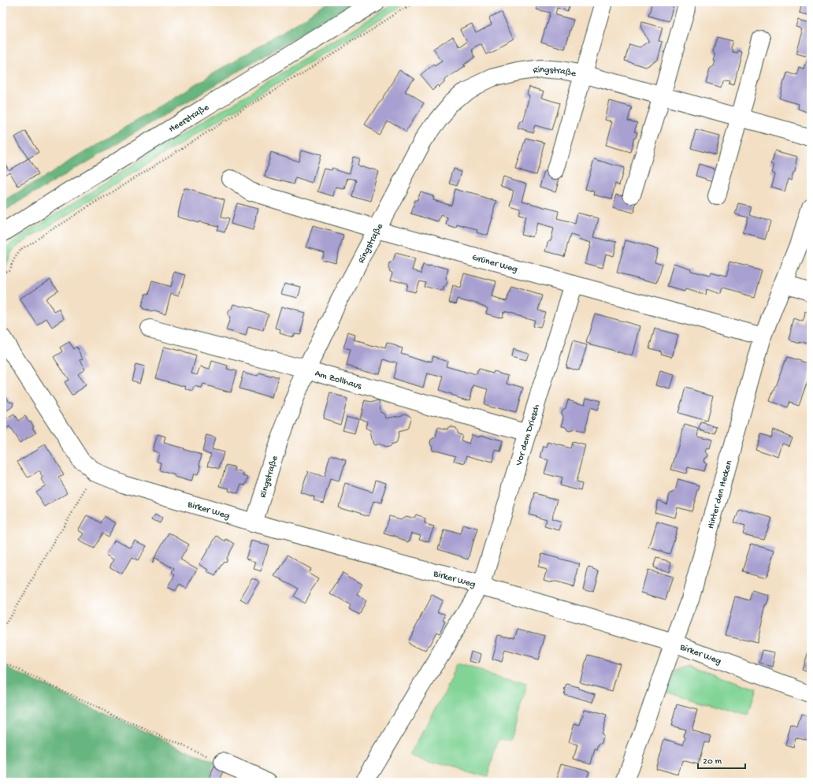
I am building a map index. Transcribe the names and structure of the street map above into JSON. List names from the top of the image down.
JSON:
{
  "streets": {
    "street": [
      "Ringstraße",
      "Heerstraße",
      "Grüner Weg",
      "Am Zollhaus",
      "Vor dem Driesch",
      "Hinter den Hecken",
      "Birker Weg"
    ]
  },
  "crossings": [
    ["Ringstraße", "Grüner Weg"],
    ["Ringstraße", "Am Zollhaus"],
    ["Ringstraße", "Birker Weg"],
    ["Grüner Weg", "Vor dem Driesch"],
    ["Grüner Weg", "Hinter den Hecken"],
    ["Am Zollhaus", "Vor dem Driesch"],
    ["Vor dem Driesch", "Birker Weg"],
    ["Hinter den Hecken", "Birker Weg"]
  ],
  "scale_bar": "20 m"
}
